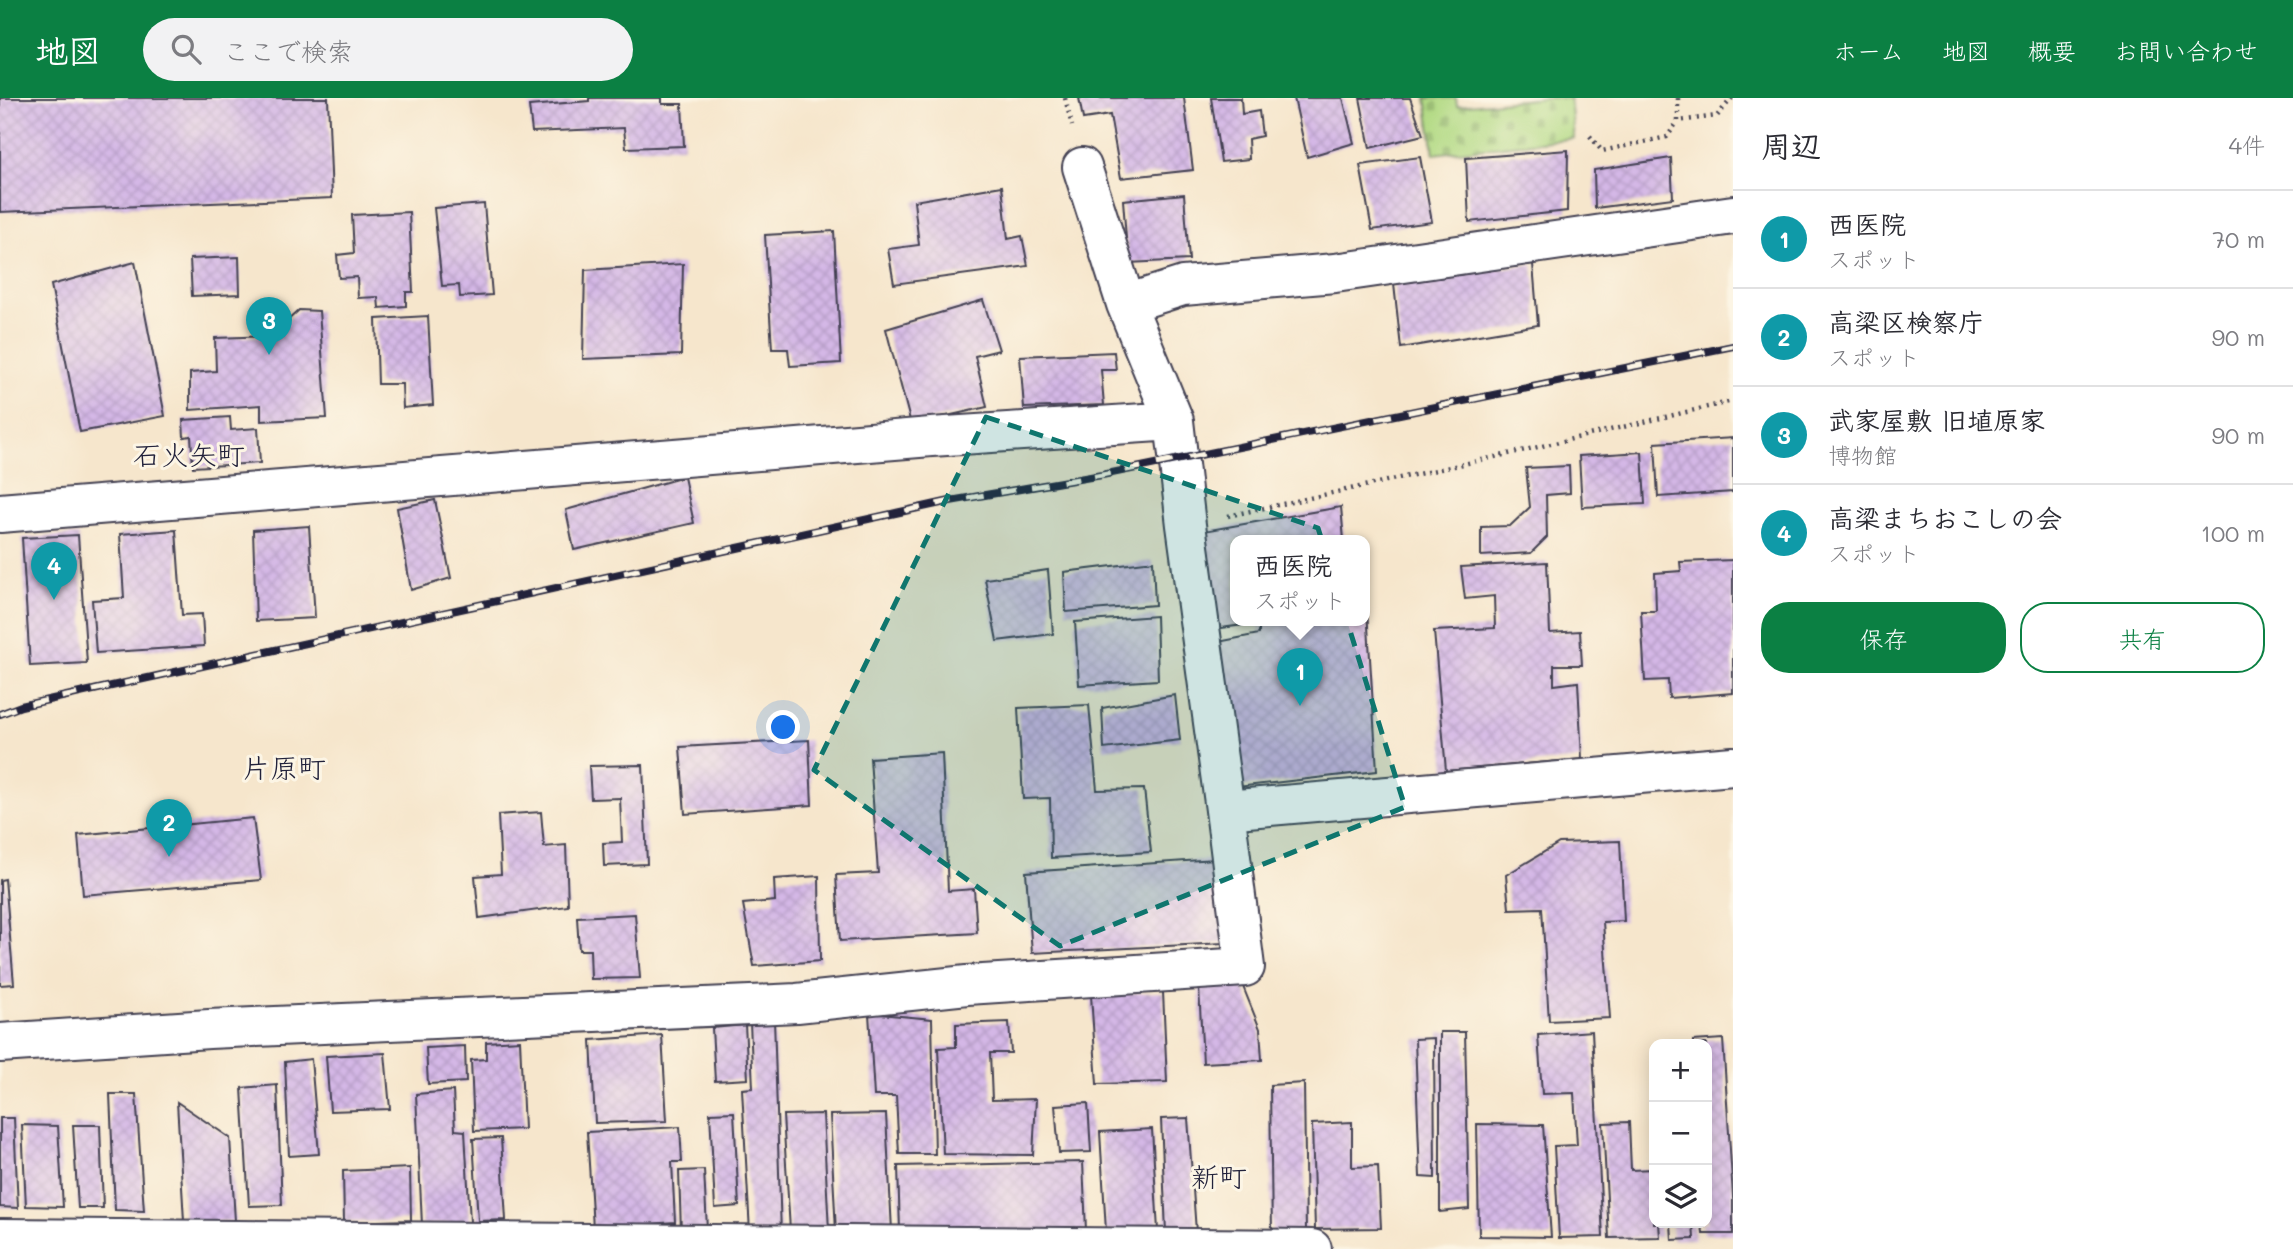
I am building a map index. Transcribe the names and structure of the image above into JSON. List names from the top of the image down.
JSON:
{
  "districts": ["石火矢町", "片原町", "新町"],
  "page": {
    "header": "地図",
    "search": "ここで検索",
    "nav": [
      "ホーム",
      "地図",
      "概要",
      "お問い合わせ"
    ],
    "heading": ["周辺", "4件"],
    "list": [
      {
        "mark": "1",
        "name": "西医院",
        "note": "スポット",
        "value": "70 m"
      },
      {
        "mark": "2",
        "name": "高梁区検察庁",
        "note": "スポット",
        "value": "90 m"
      },
      {
        "mark": "3",
        "name": "武家屋敷 旧埴原家",
        "note": "博物館",
        "value": "90 m"
      },
      {
        "mark": "4",
        "name": "高梁まちおこしの会",
        "note": "スポット",
        "value": "100 m"
      }
    ],
    "pins": [
      "3",
      "4",
      "1",
      "2"
    ],
    "popup": ["西医院", "スポット"],
    "buttons": ["保存", "共有"],
    "map_buttons": ["+", "−"]
  }
}
